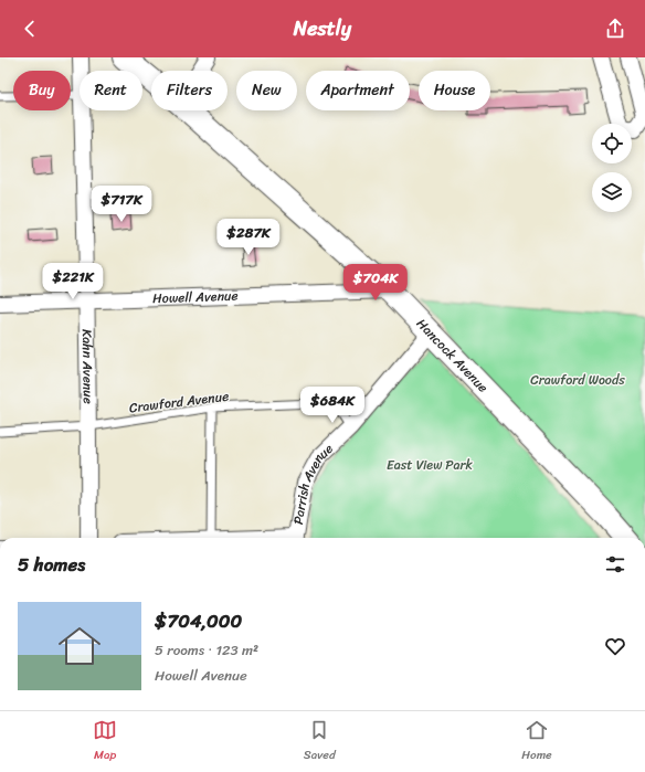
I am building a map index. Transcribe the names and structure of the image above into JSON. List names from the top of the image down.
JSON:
{
  "streets": {
    "street": [
      "Howell Avenue",
      "Hancock Avenue",
      "Kahn Avenue",
      "Parrish Avenue"
    ],
    "lane": ["Crawford Avenue"]
  },
  "crossings": [
    ["Howell Avenue", "Hancock Avenue"],
    ["Howell Avenue", "Kahn Avenue"],
    ["Hancock Avenue", "Parrish Avenue"],
    ["Kahn Avenue", "Crawford Avenue"],
    ["Crawford Avenue", "Parrish Avenue"]
  ],
  "parks": ["Crawford Woods", "East View Park"],
  "page": {
    "header": "Nestly",
    "chip": [
      "Buy",
      "Rent",
      "Filters",
      "New",
      "Apartment",
      "House"
    ],
    "price": [
      "$717K",
      "$287K",
      "$221K",
      "$704K",
      "$684K"
    ],
    "heading": "5 homes",
    "list": [
      {
        "name": "$704,000",
        "note": "5 rooms · 123 m² · Howell Avenue"
      }
    ],
    "tabs": ["Map", "Saved", "Home"]
  }
}
